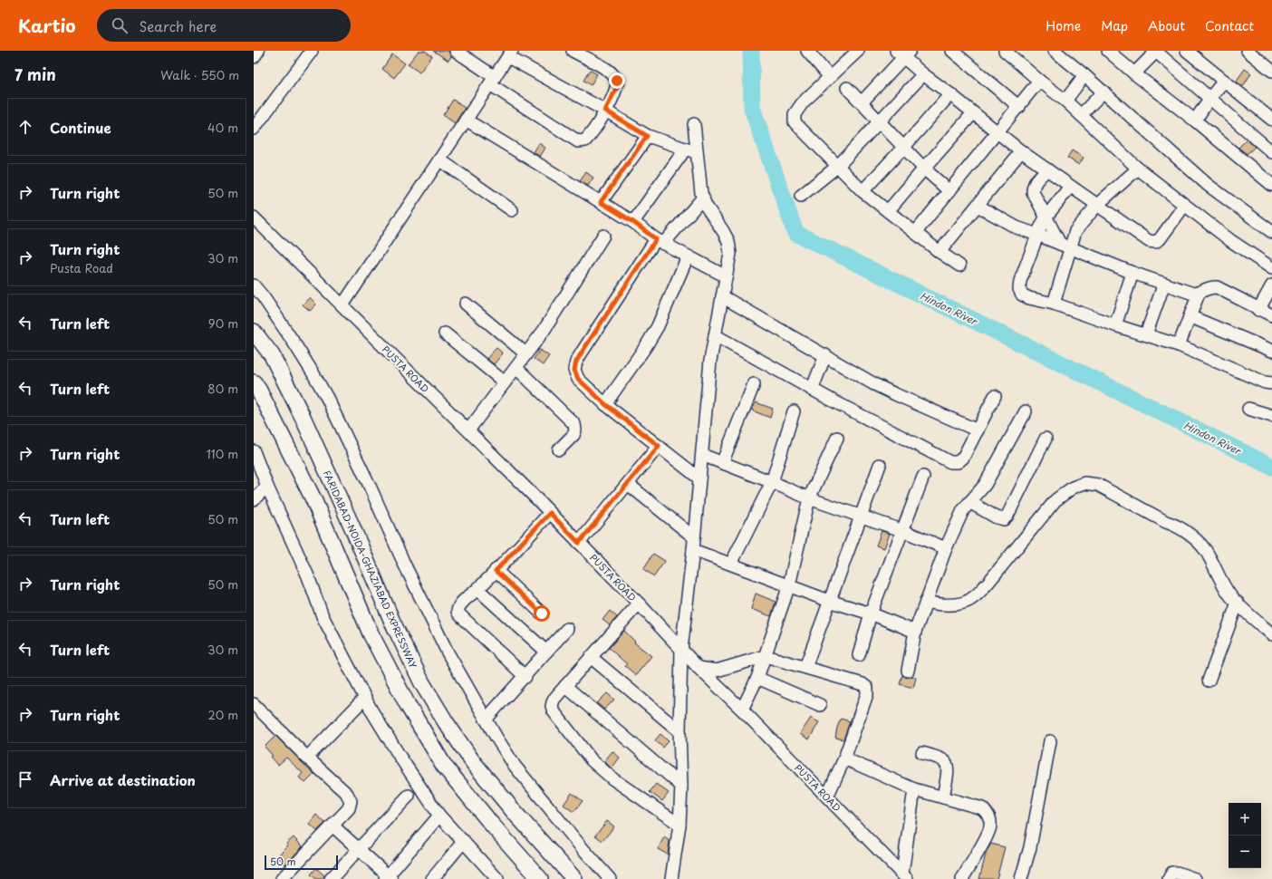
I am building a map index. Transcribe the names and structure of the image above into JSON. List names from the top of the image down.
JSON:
{
  "streets": {
    "main road": ["FARIDABAD-NOIDA-GHAZIABAD EXPRESSWAY"],
    "street": ["PUSTA ROAD"]
  },
  "water": ["Hindon River"],
  "scale_bar": "50 m",
  "page": {
    "header": "Kartio",
    "search": "Search here",
    "nav": [
      "Home",
      "Map",
      "About",
      "Contact"
    ],
    "heading": ["7 min", "Walk · 550 m"],
    "list": [
      ["Continue", "40 m"],
      ["Turn right", "50 m"],
      ["Turn right", "Pusta Road", "30 m"],
      ["Turn left", "90 m"],
      ["Turn left", "80 m"],
      ["Turn right", "110 m"],
      ["Turn left", "50 m"],
      ["Turn right", "50 m"],
      ["Turn left", "30 m"],
      ["Turn right", "20 m"],
      "Arrive at destination"
    ],
    "map_buttons": ["+", "−"],
    "scale": "50 m"
  }
}
